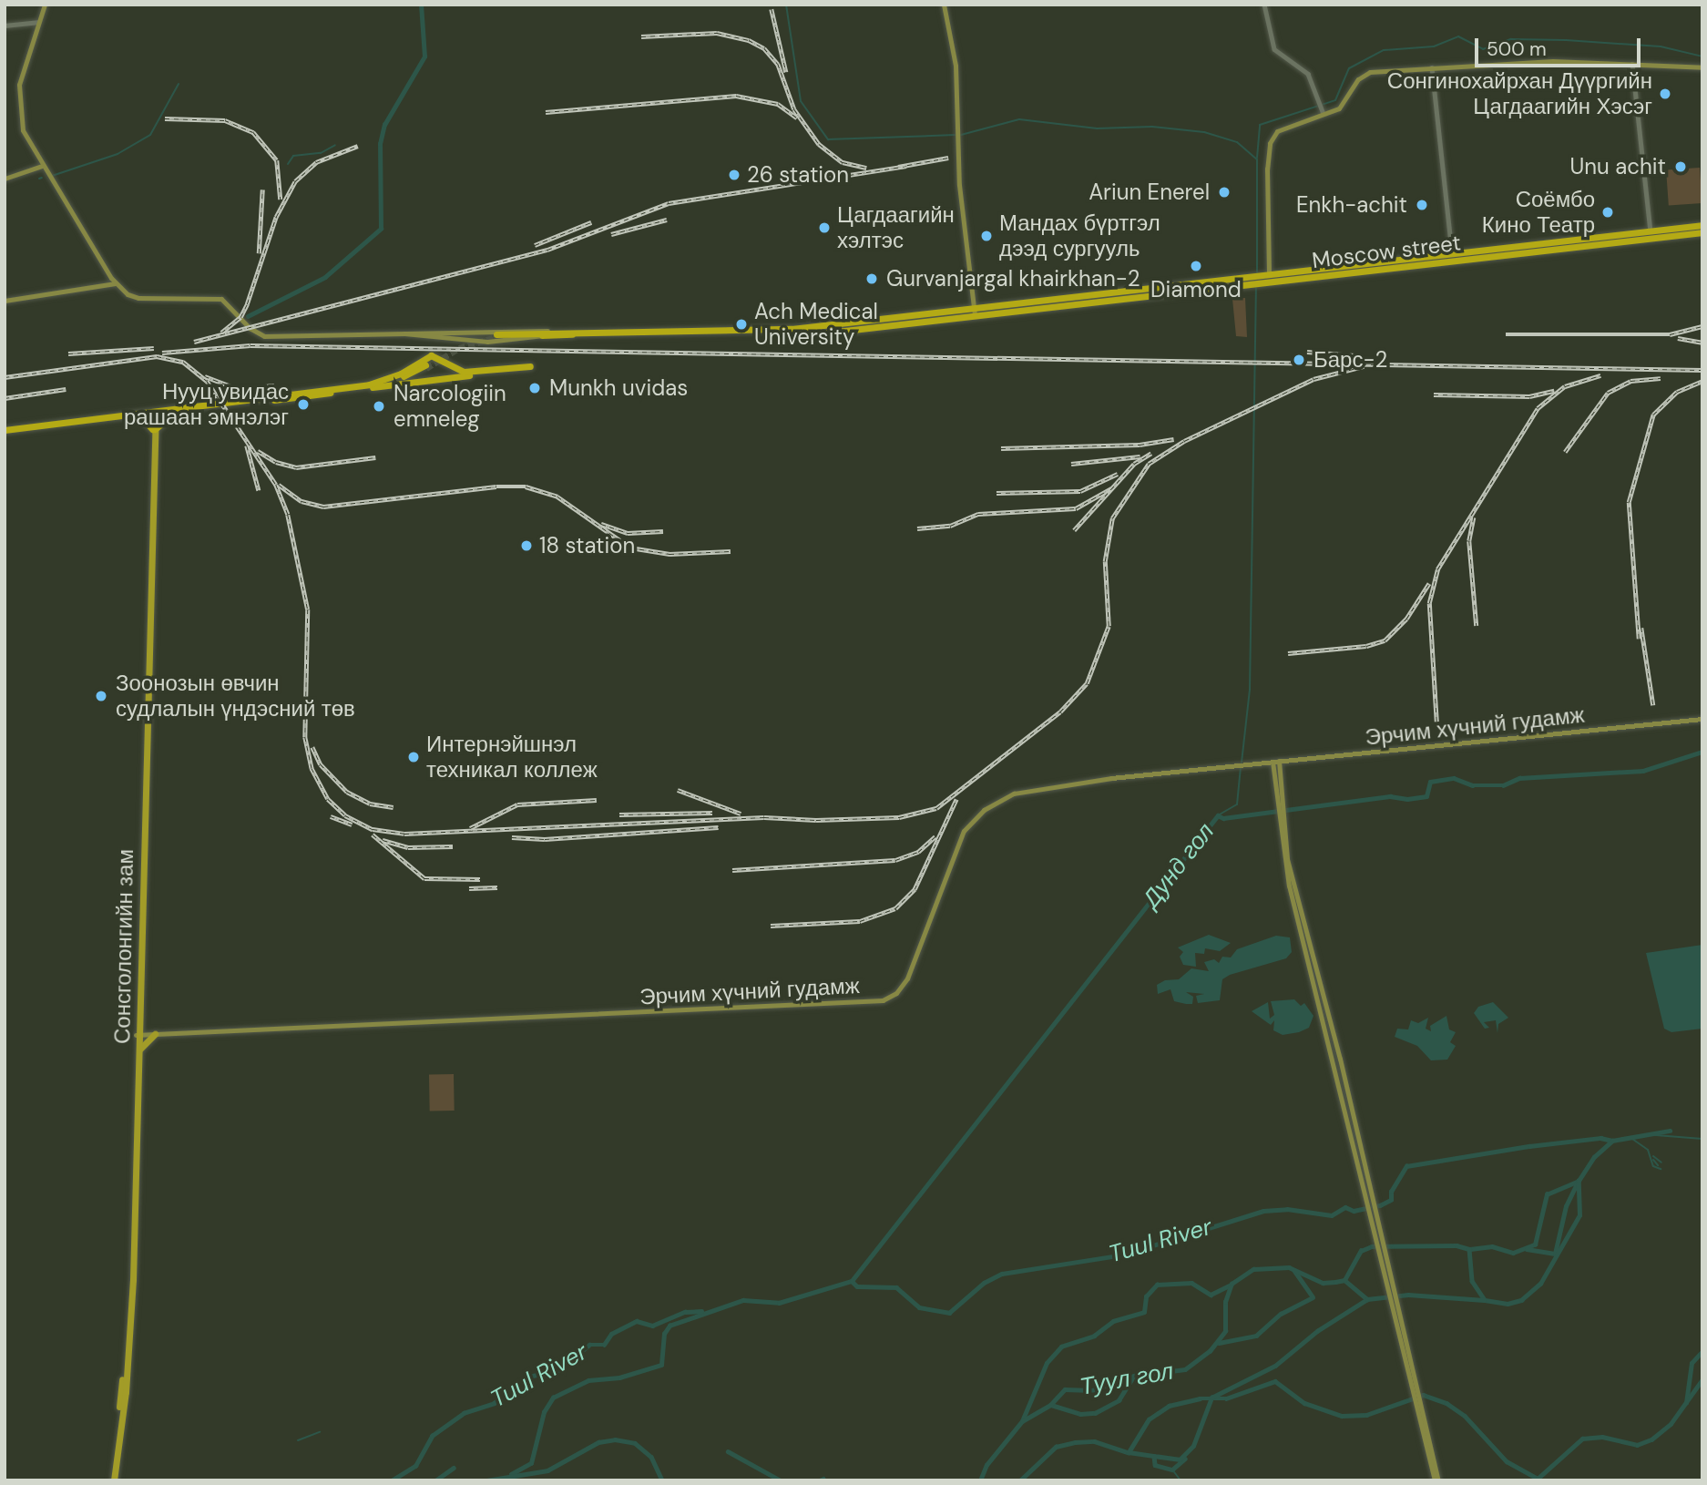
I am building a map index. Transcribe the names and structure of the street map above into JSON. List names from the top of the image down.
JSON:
{
  "streets": {
    "highway": ["Moscow street"],
    "main road": ["Эрчим хүчний гудамж", "Сонсголонгийн зам"]
  },
  "crossings": [
    ["Эрчим хүчний гудамж", "Сонсголонгийн зам"]
  ],
  "water": ["Дунд гол", "Tuul River", "Туул гол"],
  "places": [
    "Сонгинохайрхан Дүүргийн Цагдаагийн Хэсэг",
    "Unu achit",
    "26 station",
    "Ariun Enerel",
    "Enkh-achit",
    "Соёмбо Кино Театр",
    "Цагдаагийн хэлтэс",
    "Мандах бүртгэл дээд сургууль",
    "Diamond",
    "Gurvanjargal khairkhan-2",
    "Ach Medical University",
    "Барс-2",
    "Munkh uvidas",
    "Нууц увидас рашаан эмнэлэг",
    "Narcologiin emneleg",
    "18 station",
    "Зоонозын өвчин судлалын үндэсний төв",
    "Интернэйшнэл техникал коллеж"
  ],
  "scale_bar": "500 m"
}
